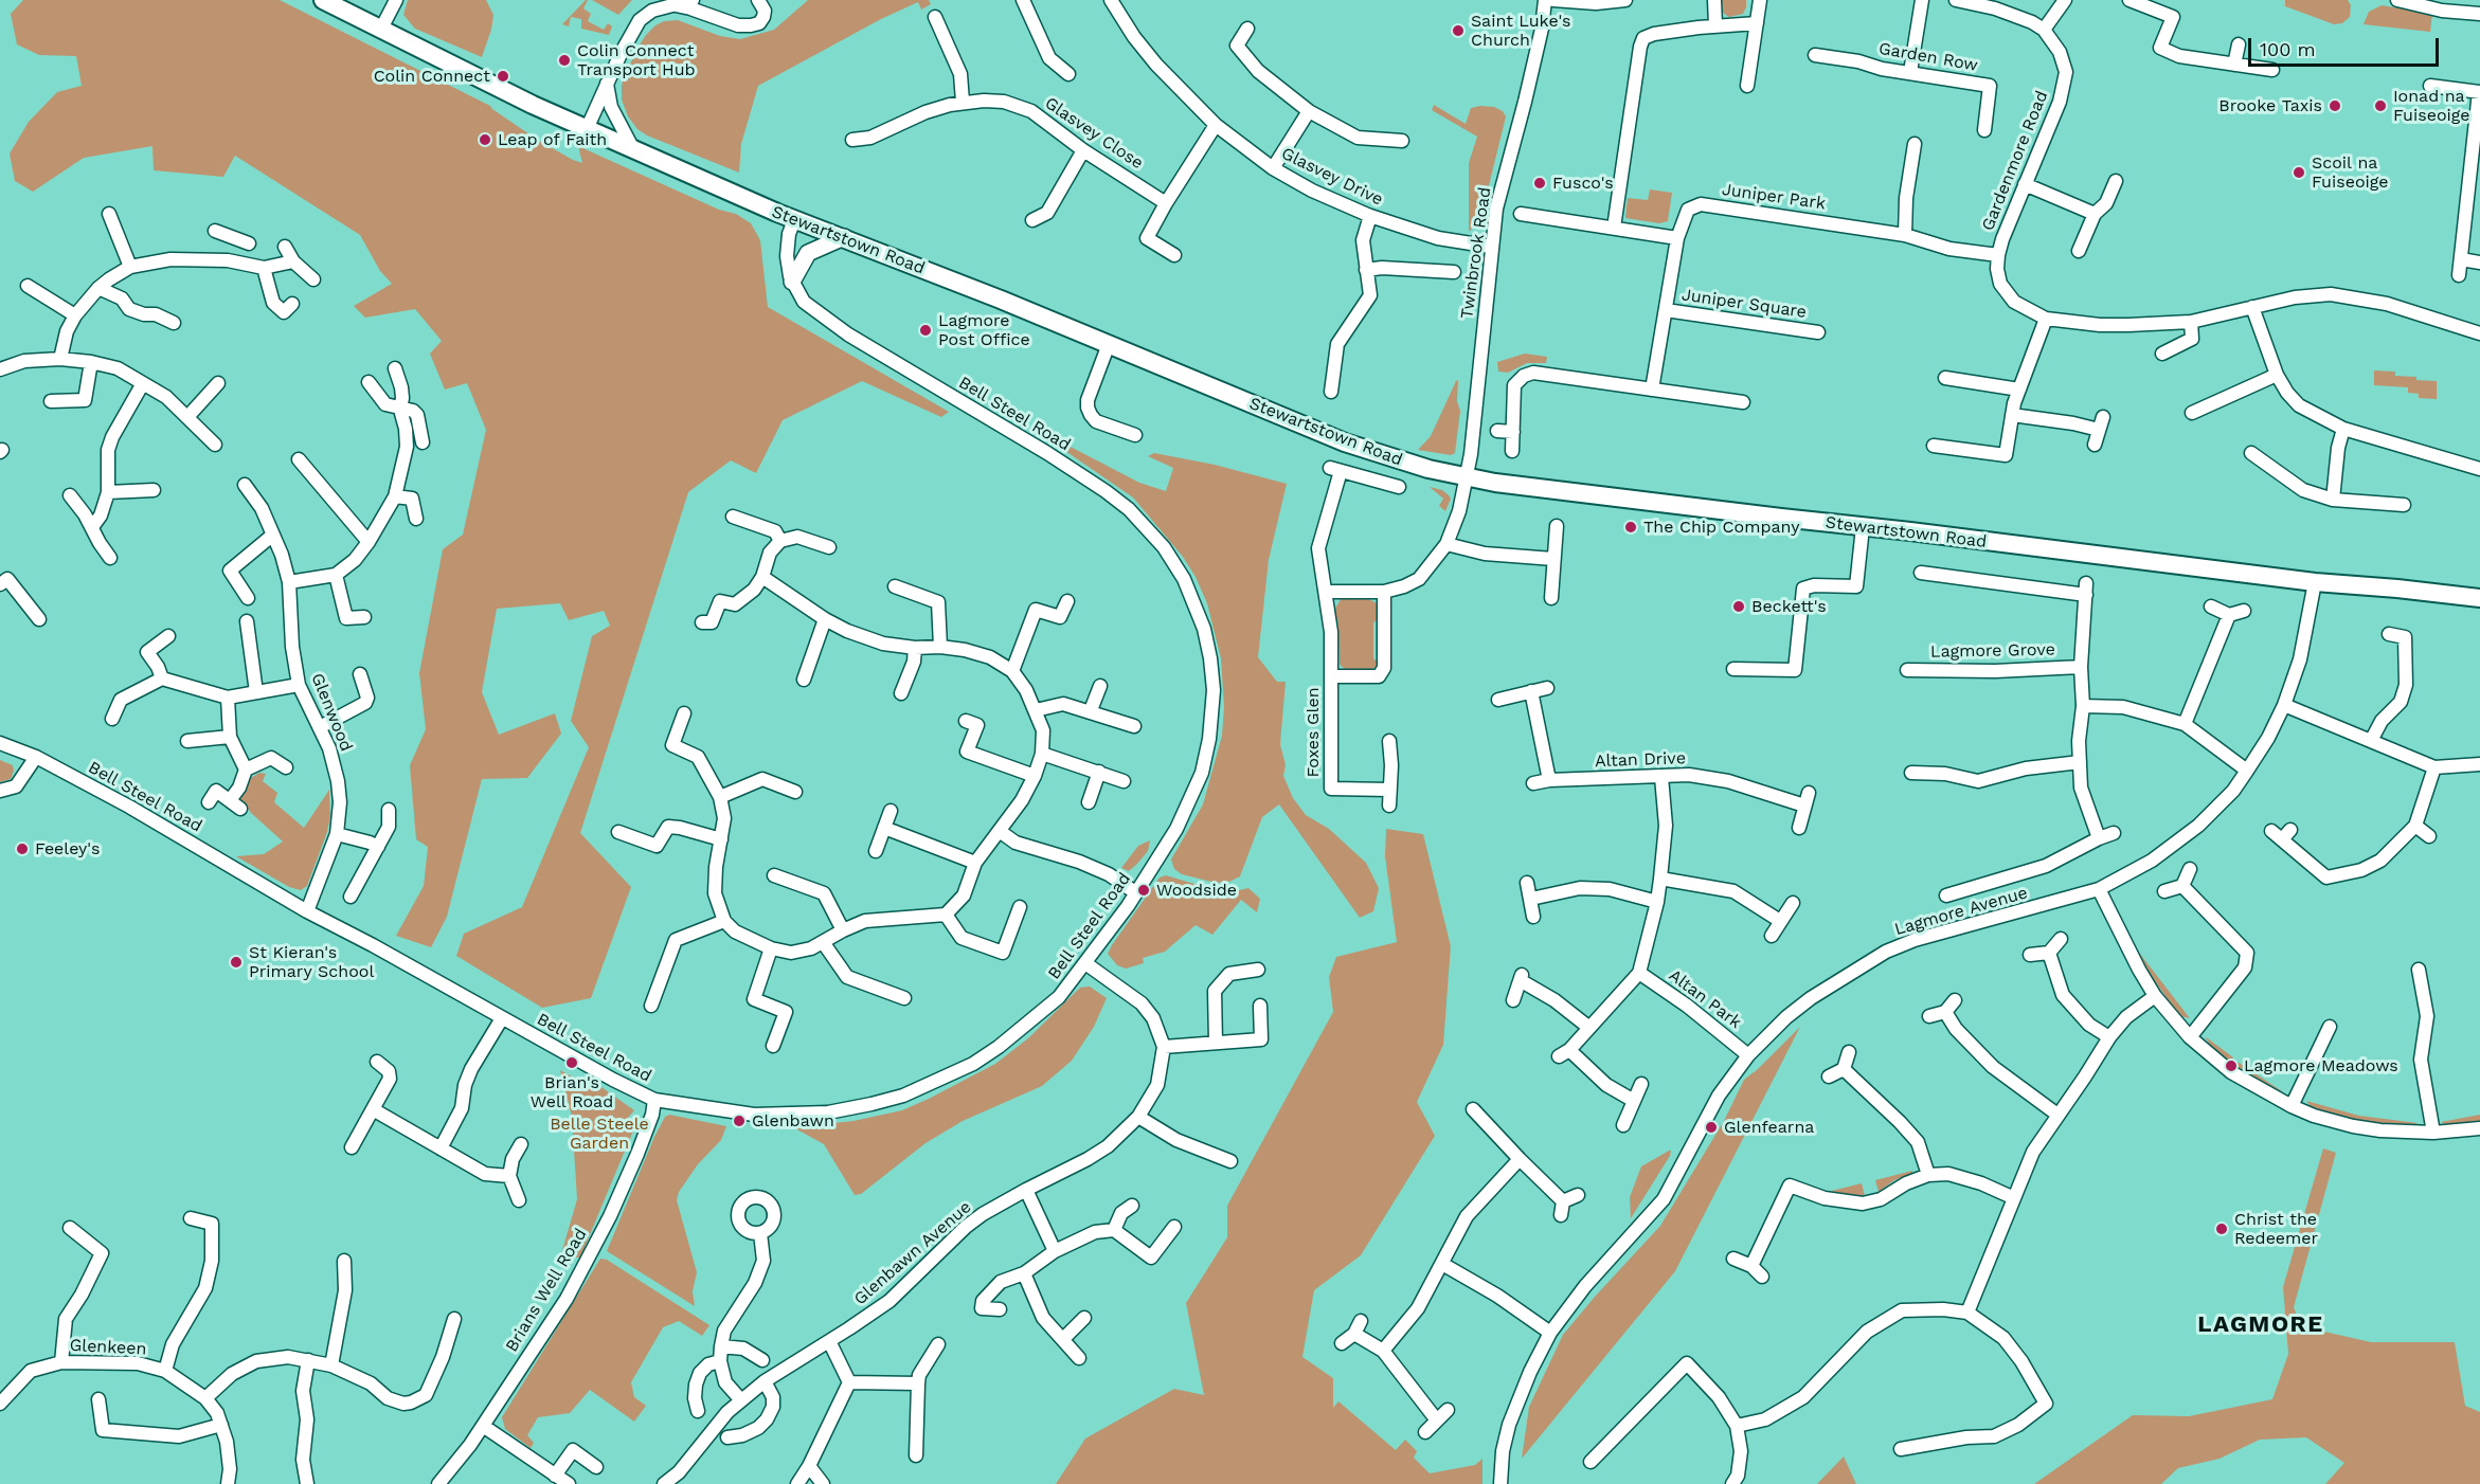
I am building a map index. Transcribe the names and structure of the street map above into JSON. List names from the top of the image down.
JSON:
{
  "streets": {
    "main road": ["Stewartstown Road"],
    "street": [
      "Garden Row",
      "Glasvey Close",
      "Gardenmore Road",
      "Glasvey Drive",
      "Juniper Park",
      "Twinbrook Road",
      "Juniper Square",
      "Bell Steel Road",
      "Lagmore Grove",
      "Glenwood",
      "Foxes Glen",
      "Altan Drive",
      "Lagmore Avenue",
      "Altan Park",
      "Glenbawn Avenue",
      "Brians Well Road",
      "Glenkeen"
    ]
  },
  "crossings": [
    ["Gardenmore Road", "Juniper Park"],
    ["Glasvey Drive", "Twinbrook Road"],
    ["Juniper Park", "Juniper Square"],
    ["Stewartstown Road", "Twinbrook Road"],
    ["Stewartstown Road", "Bell Steel Road"],
    ["Stewartstown Road", "Lagmore Avenue"],
    ["Bell Steel Road", "Glenwood"],
    ["Bell Steel Road", "Brians Well Road"],
    ["Lagmore Avenue", "Altan Park"]
  ],
  "districts": ["LAGMORE"],
  "parks": ["Belle Steele Garden"],
  "places": [
    "Saint Luke's Church",
    "Colin Connect Transport Hub",
    "Colin Connect",
    "Brooke Taxis",
    "Ionad na Fuiseoige",
    "Leap of Faith",
    "Scoil na Fuiseoige",
    "Fusco's",
    "Lagmore Post Office",
    "The Chip Company",
    "Beckett's",
    "Feeley's",
    "Woodside",
    "St Kieran's Primary School",
    "Brian's Well Road",
    "Lagmore Meadows",
    "Glenbawn",
    "Glenfearna",
    "Christ the Redeemer"
  ],
  "scale_bar": "100 m"
}
